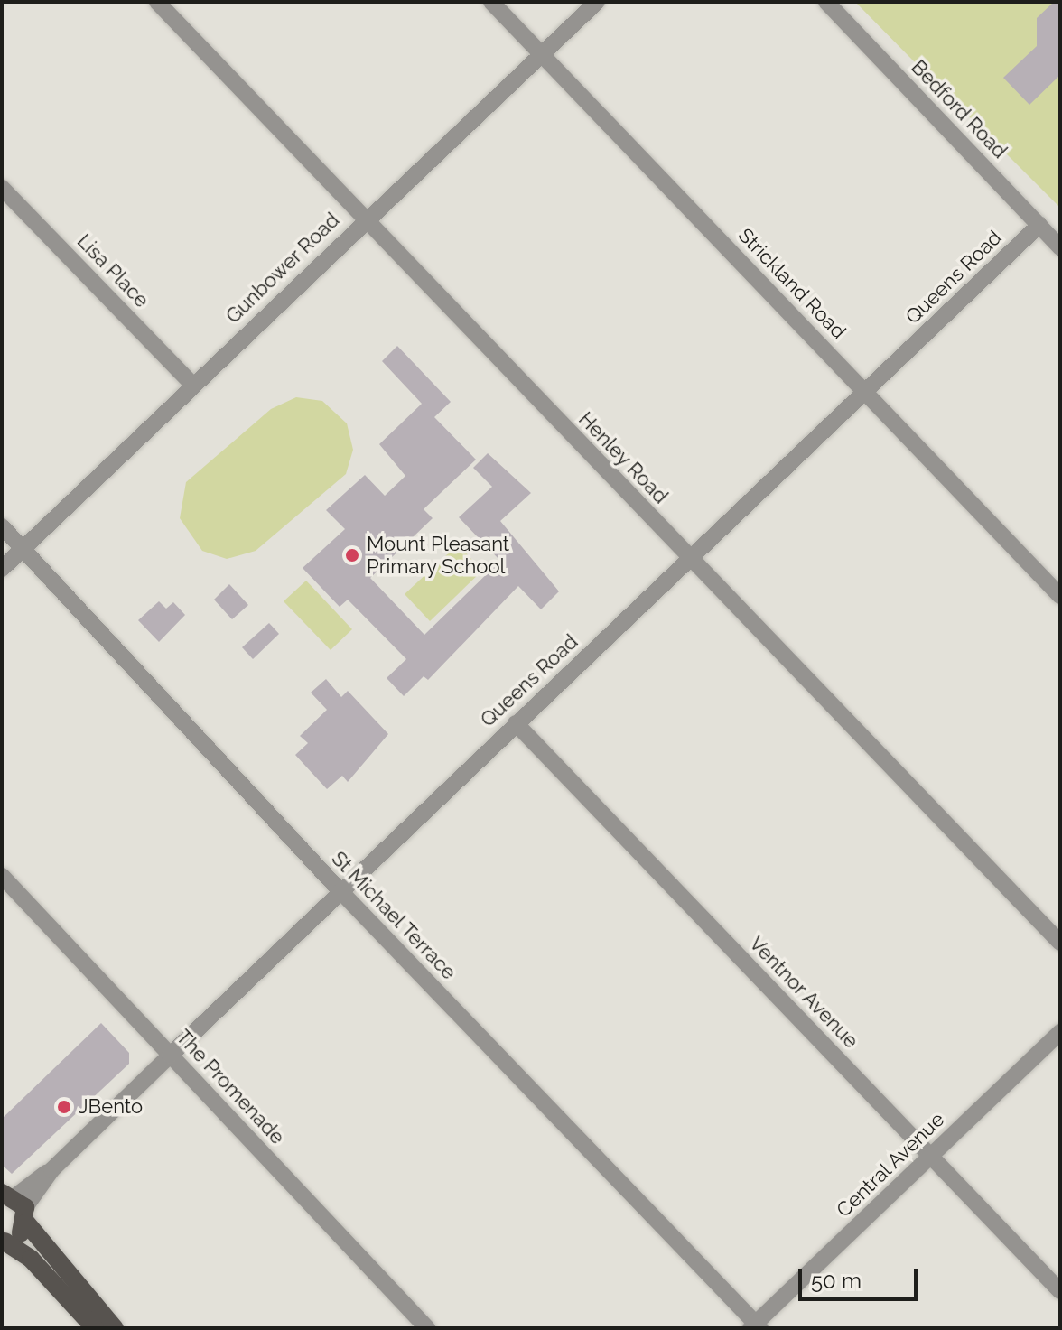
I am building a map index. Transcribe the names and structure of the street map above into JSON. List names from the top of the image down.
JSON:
{
  "streets": {
    "street": [
      "Bedford Road",
      "Gunbower Road",
      "Lisa Place",
      "Queens Road",
      "Strickland Road",
      "Henley Road",
      "St Michael Terrace",
      "Ventnor Avenue",
      "The Promenade",
      "Central Avenue"
    ]
  },
  "crossings": [
    ["Bedford Road", "Queens Road"],
    ["Gunbower Road", "Lisa Place"],
    ["Gunbower Road", "Strickland Road"],
    ["Gunbower Road", "Henley Road"],
    ["Gunbower Road", "St Michael Terrace"],
    ["Queens Road", "Strickland Road"],
    ["Queens Road", "Henley Road"],
    ["Queens Road", "St Michael Terrace"],
    ["Queens Road", "Ventnor Avenue"],
    ["Queens Road", "The Promenade"],
    ["St Michael Terrace", "Central Avenue"],
    ["Ventnor Avenue", "Central Avenue"]
  ],
  "places": ["Mount Pleasant Primary School", "JBento"],
  "scale_bar": "50 m"
}
